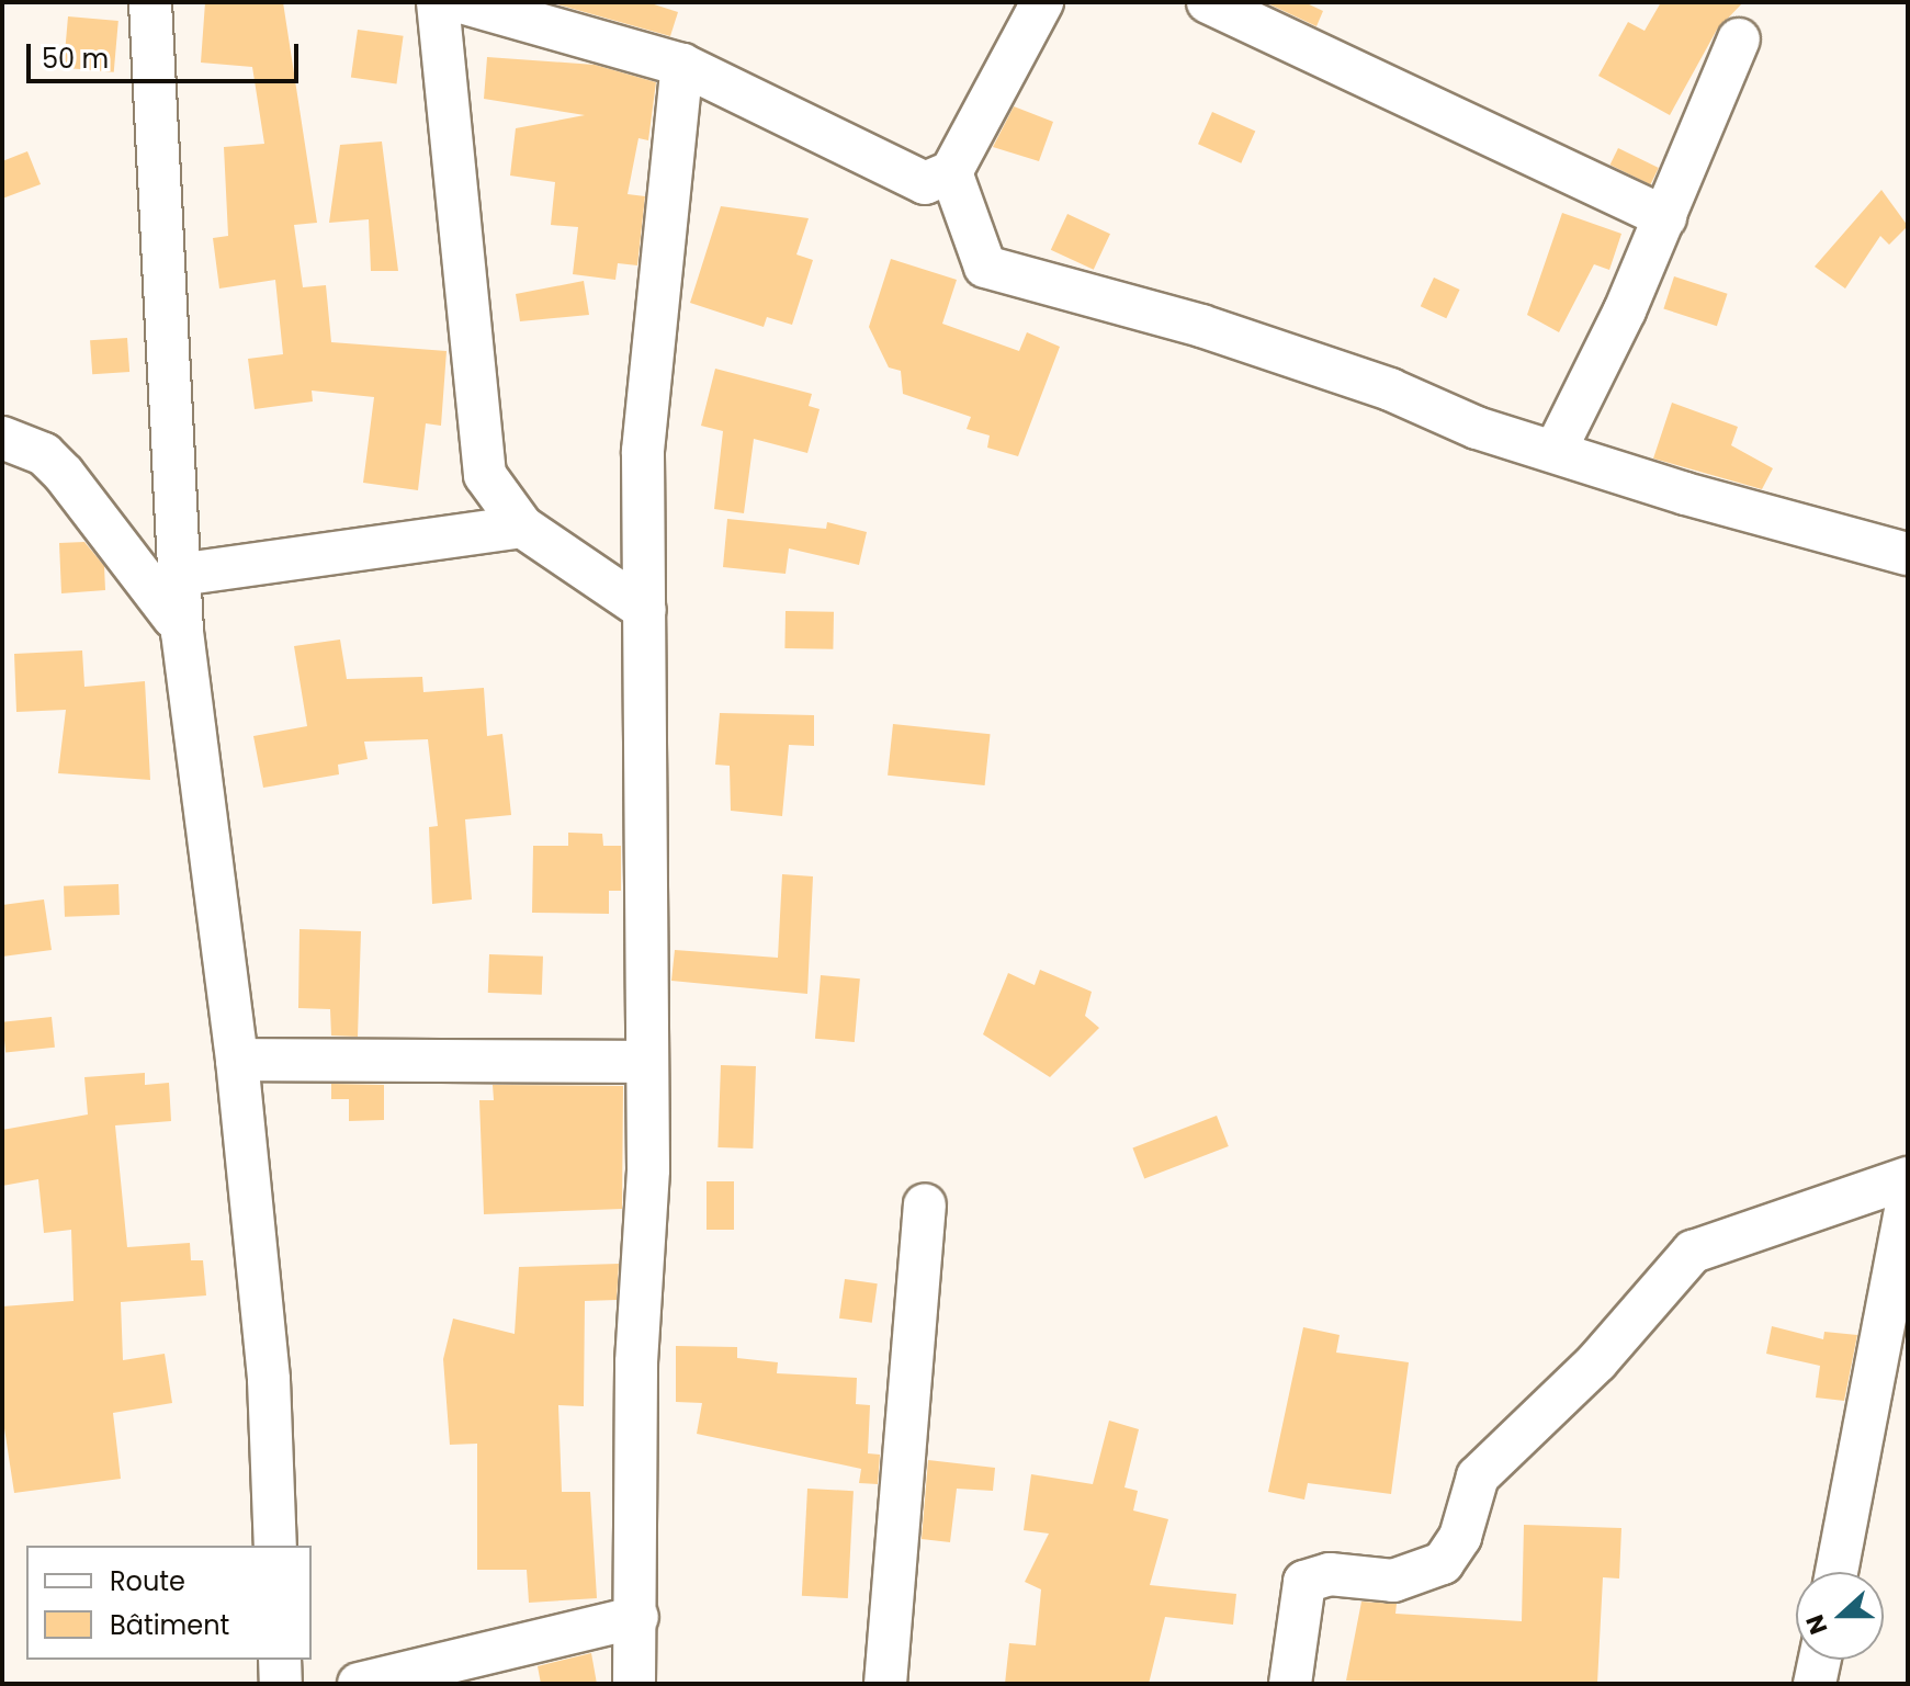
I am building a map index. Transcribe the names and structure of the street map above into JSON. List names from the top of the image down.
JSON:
{
  "legend": ["Route", "Bâtiment"],
  "scale_bar": "50 m",
  "north": "left"
}
